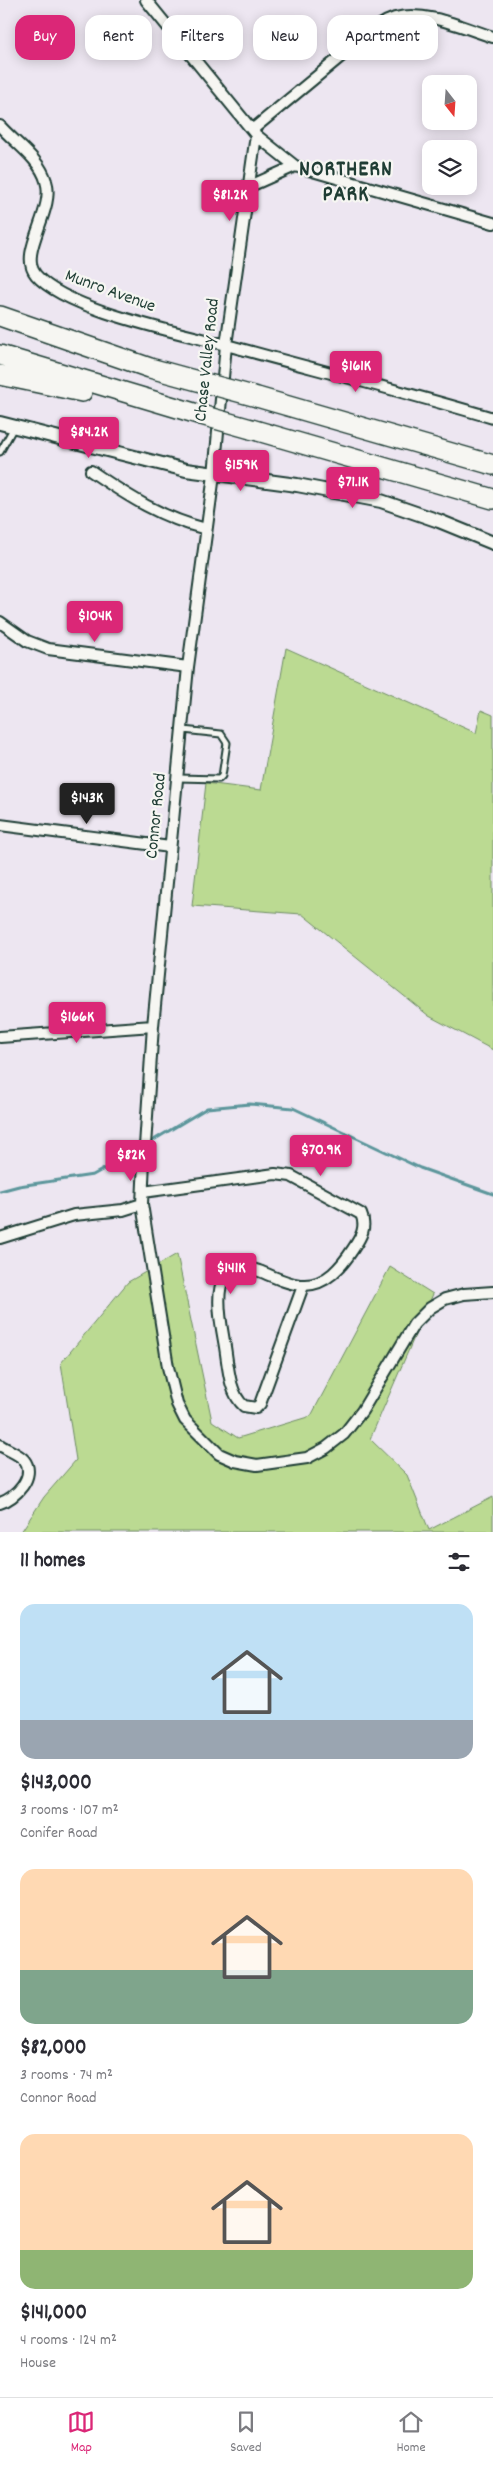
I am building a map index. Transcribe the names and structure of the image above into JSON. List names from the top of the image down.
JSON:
{
  "streets": {
    "street": ["Munro Avenue", "Chase Valley Road", "Connor Road"]
  },
  "crossings": [
    ["Munro Avenue", "Chase Valley Road"],
    ["Chase Valley Road", "Connor Road"]
  ],
  "districts": ["NORTHERN PARK"],
  "north": "bottom",
  "page": {
    "chip": [
      "Buy",
      "Rent",
      "Filters",
      "New",
      "Apartment"
    ],
    "price": [
      "$81.2K",
      "$161K",
      "$84.2K",
      "$159K",
      "$71.1K",
      "$104K",
      "$143K",
      "$166K",
      "$70.9K",
      "$82K",
      "$141K"
    ],
    "heading": "11 homes",
    "list": [
      {
        "name": "$143,000",
        "note": "3 rooms · 107 m² · Conifer Road"
      },
      {
        "name": "$82,000",
        "note": "3 rooms · 74 m² · Connor Road"
      },
      {
        "name": "$141,000",
        "note": "4 rooms · 124 m² · House"
      }
    ],
    "tabs": ["Map", "Saved", "Home"]
  }
}
